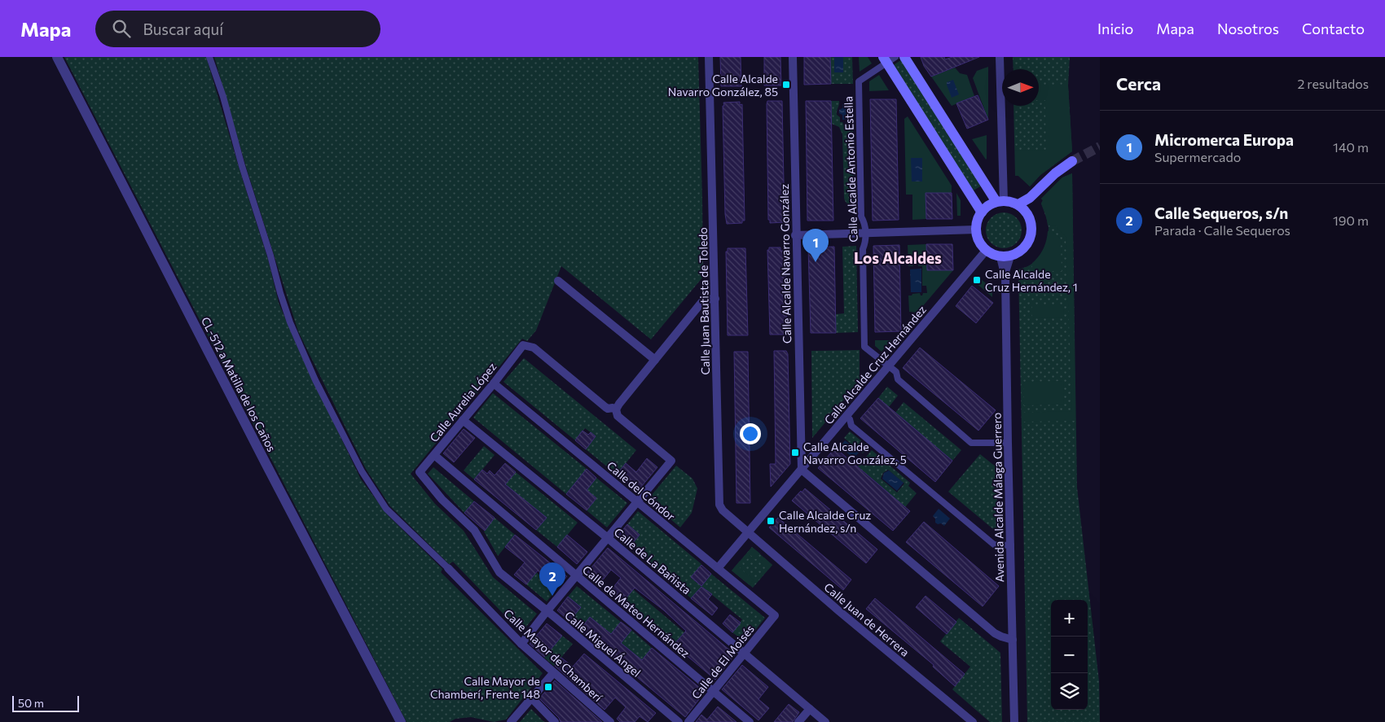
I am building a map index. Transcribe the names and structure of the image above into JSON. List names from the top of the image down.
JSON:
{
  "streets": {
    "street": [
      "Calle Alcalde Antonio Estella",
      "Calle Alcalde Navarro González",
      "Calle Juan Bautista de Toledo",
      "Calle Alcalde Cruz Hernández",
      "CL-512 a Matilla de los Caños",
      "Calle Aurelia López",
      "Calle del Cóndor",
      "Avenida Alcalde Málaga Guerrero",
      "Calle de La Bañista",
      "Calle de Mateo Hernández",
      "Calle Juan de Herrera",
      "Calle Miguel Ángel",
      "Calle Mayor de Chamberí",
      "Calle de El Moisés"
    ]
  },
  "crossings": [
    ["Calle Alcalde Antonio Estella", "Calle Alcalde Cruz Hernández"],
    ["Calle Alcalde Navarro González", "Calle Alcalde Cruz Hernández"],
    ["Calle Juan Bautista de Toledo", "Calle Alcalde Cruz Hernández"],
    ["Calle Juan Bautista de Toledo", "Calle Juan de Herrera"],
    ["Calle Alcalde Cruz Hernández", "Calle del Cóndor"],
    ["Calle Alcalde Cruz Hernández", "Avenida Alcalde Málaga Guerrero"],
    ["Calle Alcalde Cruz Hernández", "Calle Juan de Herrera"],
    ["Calle Aurelia López", "Calle del Cóndor"],
    ["Calle Aurelia López", "Calle de La Bañista"],
    ["Calle Aurelia López", "Calle de Mateo Hernández"],
    ["Calle Aurelia López", "Calle Miguel Ángel"],
    ["Calle del Cóndor", "Calle de El Moisés"],
    ["Calle de La Bañista", "Calle de El Moisés"],
    ["Calle de Mateo Hernández", "Calle de El Moisés"]
  ],
  "districts": ["Los Alcaldes"],
  "places": {
    "transit": [
      "Calle Alcalde Navarro González, 85",
      "Calle Alcalde Cruz Hernández, 1",
      "Calle Alcalde Navarro González, 5",
      "Calle Alcalde Cruz Hernández, s/n",
      "Calle Mayor de Chamberí, Frente 148"
    ]
  },
  "scale_bar": "50 m",
  "north": "right",
  "page": {
    "header": "Mapa",
    "search": "Buscar aquí",
    "nav": [
      "Inicio",
      "Mapa",
      "Nosotros",
      "Contacto"
    ],
    "heading": ["Cerca", "2 resultados"],
    "list": [
      {
        "mark": "1",
        "name": "Micromerca Europa",
        "note": "Supermercado",
        "value": "140 m"
      },
      {
        "mark": "2",
        "name": "Calle Sequeros, s/n",
        "note": "Parada · Calle Sequeros",
        "value": "190 m"
      }
    ],
    "pins": ["1", "2"],
    "map_buttons": ["+", "−"],
    "scale": "50 m"
  }
}
